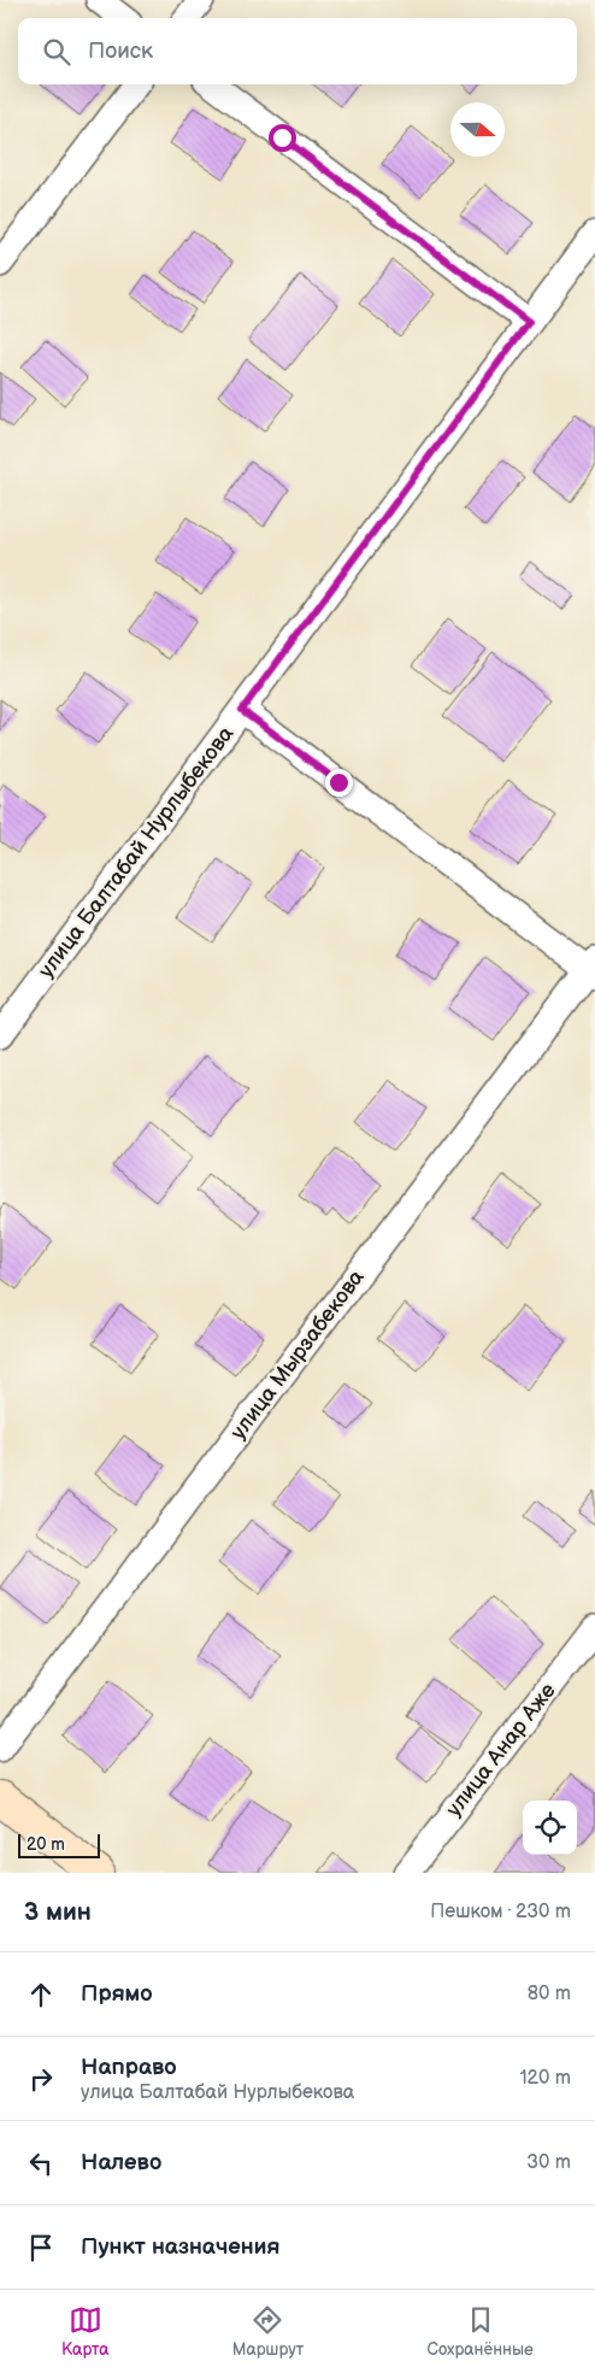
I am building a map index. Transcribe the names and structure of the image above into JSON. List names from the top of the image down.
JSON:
{
  "streets": {
    "street": ["улица Балтабай Нурлыбекова", "улица Мырзабекова", "улица Анар Аже"]
  },
  "scale_bar": "20 m",
  "north": "right",
  "page": {
    "search": "Поиск",
    "scale": "20 m",
    "heading": ["3 мин", "Пешком · 230 m"],
    "list": [
      ["Прямо", "80 m"],
      ["Направо", "улица Балтабай Нурлыбекова", "120 m"],
      ["Налево", "30 m"],
      "Пункт назначения"
    ],
    "nav": ["Карта", "Маршрут", "Сохранённые"]
  }
}
